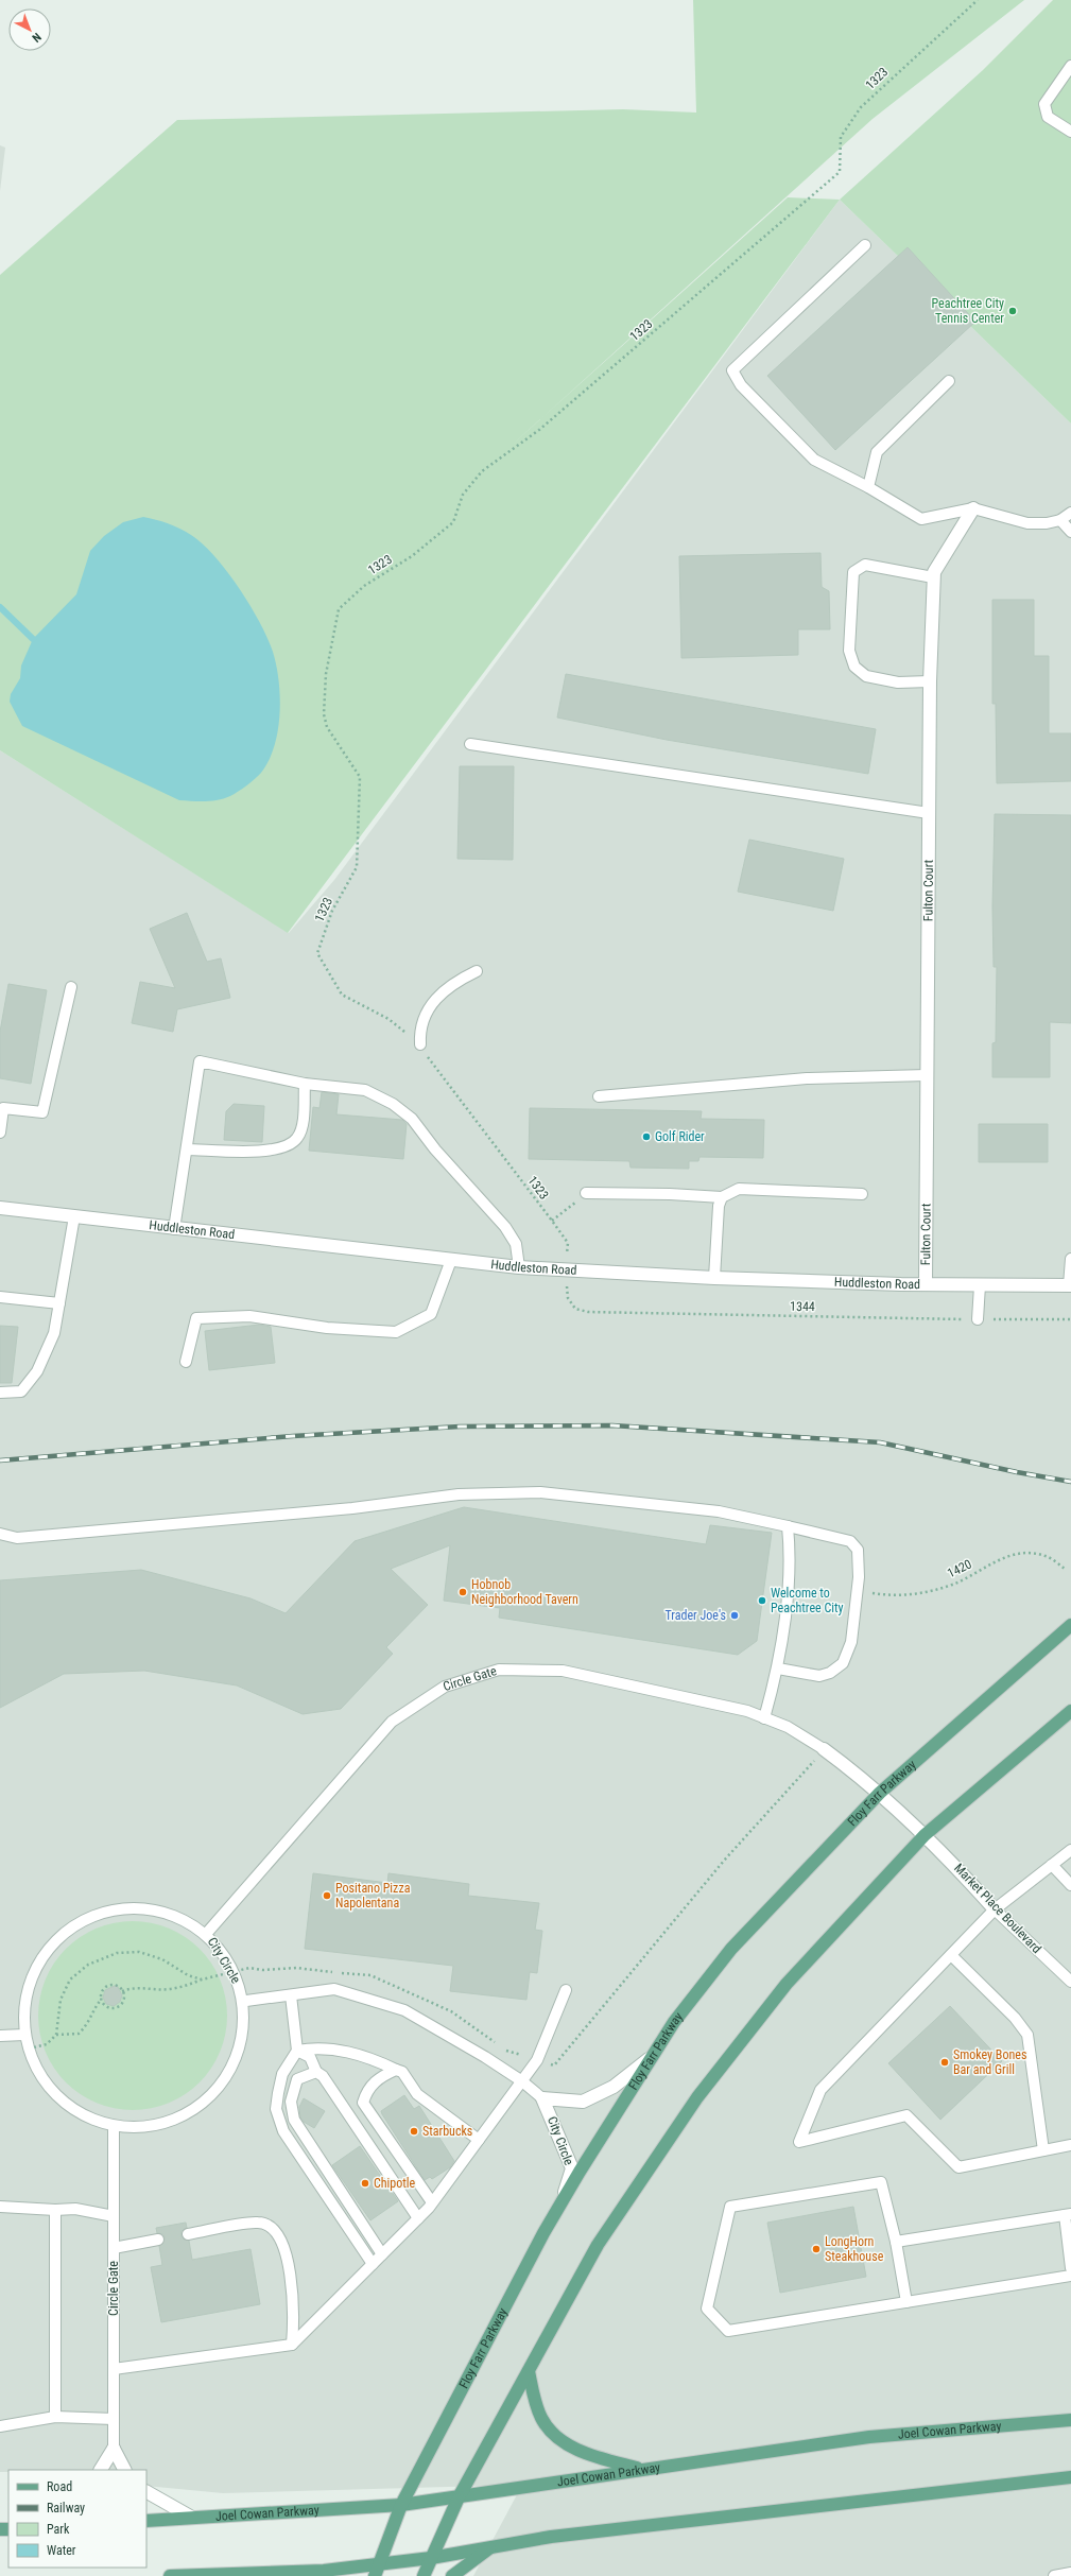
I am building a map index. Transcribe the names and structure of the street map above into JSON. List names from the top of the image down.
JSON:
{
  "streets": {
    "main road": ["Floy Farr Parkway", "Joel Cowan Parkway"],
    "street": [
      "Fulton Court",
      "Huddleston Road",
      "Circle Gate",
      "Market Place Boulevard",
      "City Circle"
    ],
    "path": ["1323", "1344", "1420"]
  },
  "crossings": [
    ["1323", "Huddleston Road"],
    ["1323", "1344"],
    ["Fulton Court", "Huddleston Road"],
    ["Huddleston Road", "1344"],
    ["Circle Gate", "Market Place Boulevard"],
    ["Circle Gate", "City Circle"],
    ["Floy Farr Parkway", "Market Place Boulevard"],
    ["Floy Farr Parkway", "City Circle"],
    ["Floy Farr Parkway", "Joel Cowan Parkway"]
  ],
  "places": [
    "Peachtree City Tennis Center",
    "Golf Rider",
    "Hobnob Neighborhood Tavern",
    "Welcome to Peachtree City",
    "Trader Joe's",
    "Positano Pizza Napolentana",
    "Smokey Bones Bar and Grill",
    "Starbucks",
    "Chipotle",
    "LongHorn Steakhouse"
  ],
  "legend": [
    "Road",
    "Railway",
    "Park",
    "Water"
  ],
  "north": "bottom right"
}
